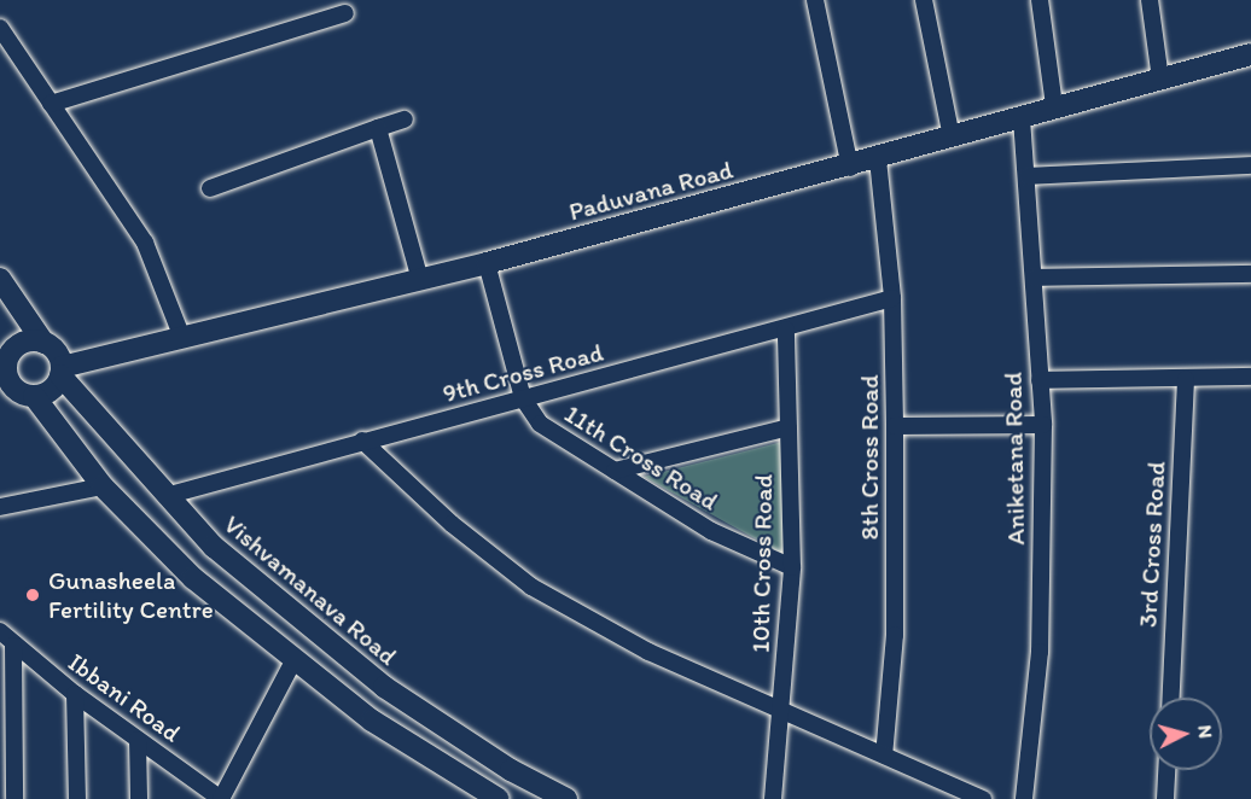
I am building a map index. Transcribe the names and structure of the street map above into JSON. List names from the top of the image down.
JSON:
{
  "streets": {
    "main road": ["Paduvana Road", "Vishvamanava Road"],
    "street": [
      "9th Cross Road",
      "11th Cross Road",
      "8th Cross Road",
      "Aniketana Road",
      "3rd Cross Road",
      "10th Cross Road",
      "Ibbani Road"
    ]
  },
  "crossings": [
    ["Paduvana Road", "11th Cross Road"],
    ["Paduvana Road", "8th Cross Road"],
    ["Paduvana Road", "Aniketana Road"],
    ["Paduvana Road", "Vishvamanava Road"],
    ["9th Cross Road", "11th Cross Road"],
    ["9th Cross Road", "8th Cross Road"],
    ["9th Cross Road", "10th Cross Road"],
    ["9th Cross Road", "Vishvamanava Road"],
    ["11th Cross Road", "10th Cross Road"]
  ],
  "places": ["Gunasheela Fertility Centre"],
  "north": "right"
}
